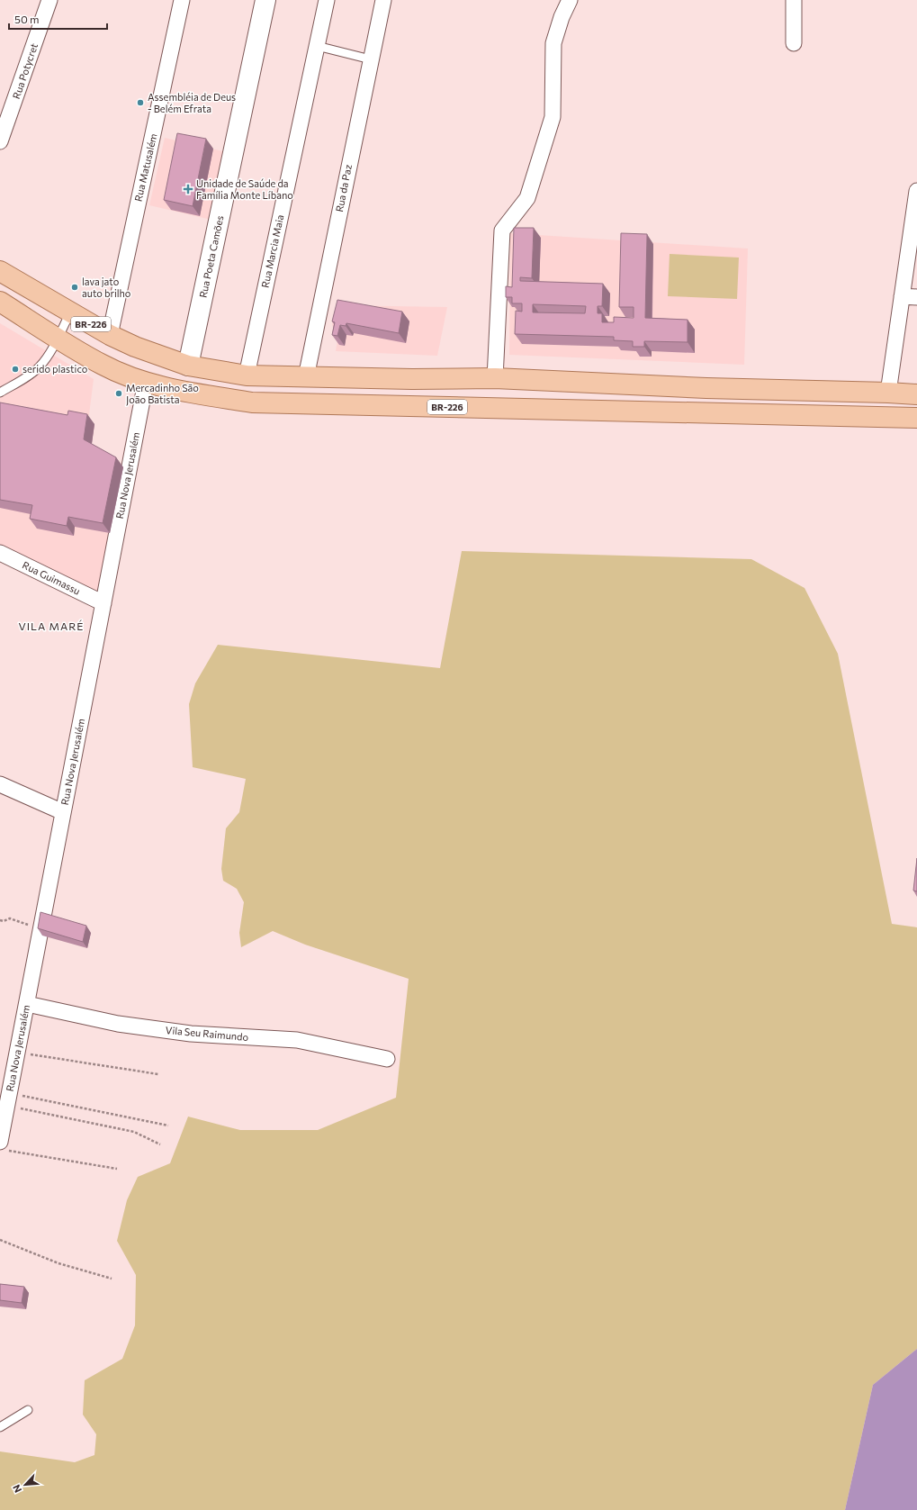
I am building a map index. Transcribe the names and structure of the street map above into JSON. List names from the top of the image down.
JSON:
{
  "streets": {
    "main road": ["BR-226"],
    "street": [
      "Rua Potycret",
      "Rua Matusalém",
      "Rua da Paz",
      "Rua Marcia Maia",
      "Rua Poeta Camões",
      "Rua Nova Jerusalém",
      "Rua Guimassu",
      "Vila Seu Raimundo"
    ]
  },
  "crossings": [
    ["Rua Matusalém", "BR-226"],
    ["Rua da Paz", "BR-226"],
    ["Rua Marcia Maia", "BR-226"],
    ["Rua Poeta Camões", "BR-226"],
    ["BR-226", "Rua Nova Jerusalém"],
    ["Rua Nova Jerusalém", "Rua Guimassu"],
    ["Rua Nova Jerusalém", "Vila Seu Raimundo"]
  ],
  "districts": ["VILA MARÉ"],
  "places": {
    "other": [
      "Assembléia de Deus - Belém Efrata",
      "lava jato auto brilho",
      "serido plastico",
      "Mercadinho São João Batista"
    ],
    "health": ["Unidade de Saúde da Família Monte Líbano"]
  },
  "scale_bar": "50 m",
  "north": "bottom left"
}
